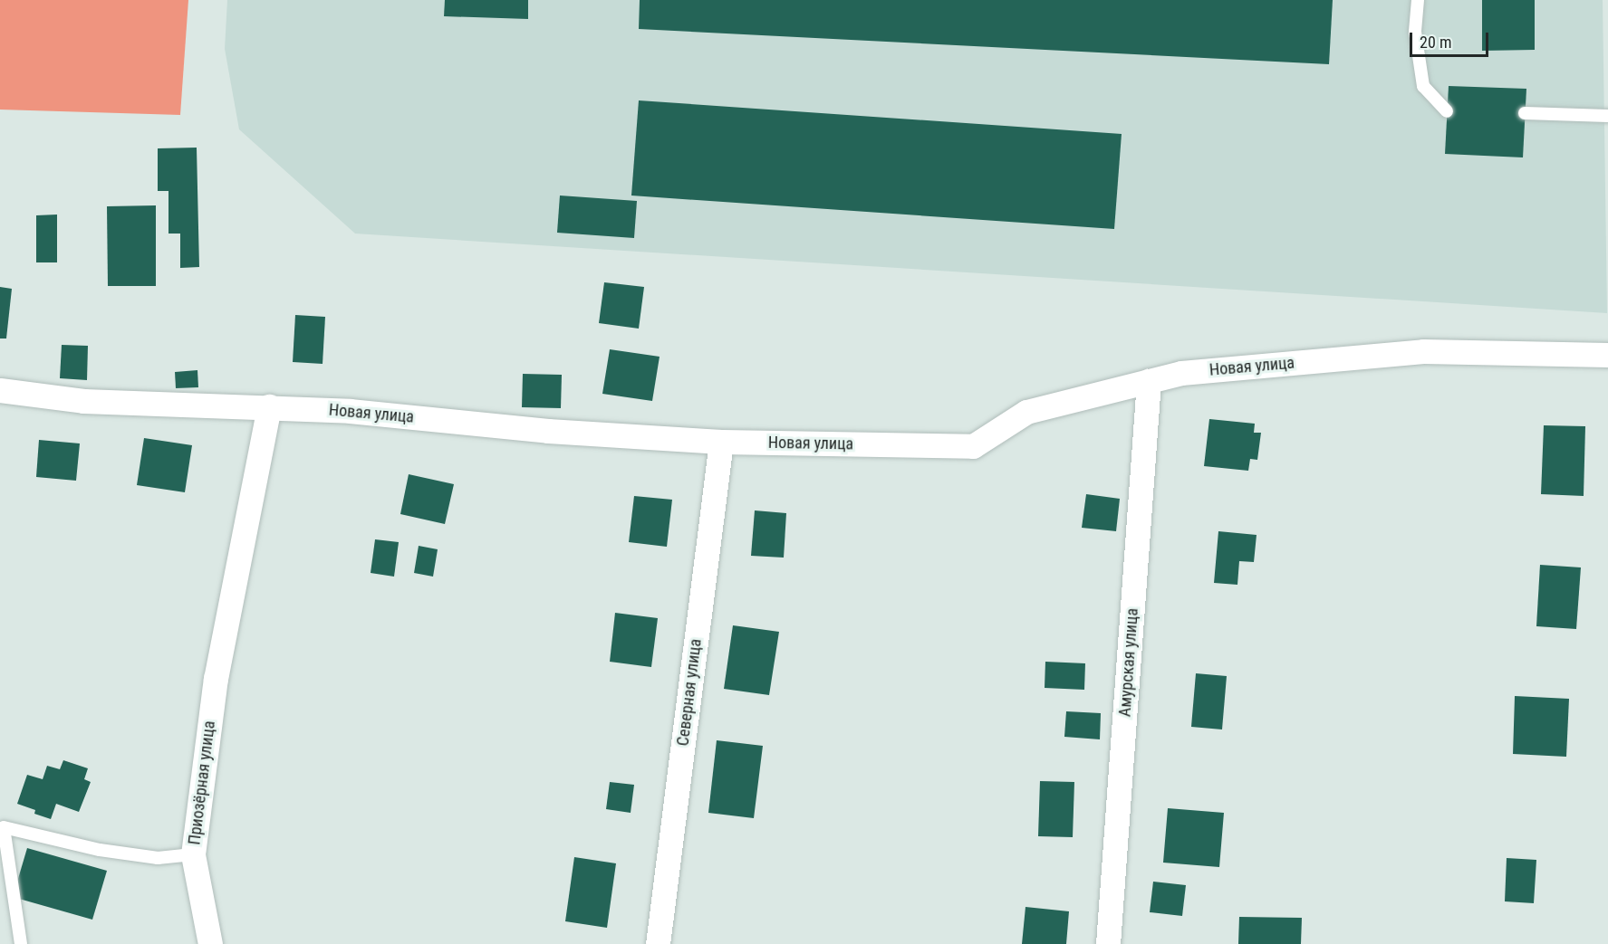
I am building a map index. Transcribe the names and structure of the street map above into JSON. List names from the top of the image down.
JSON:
{
  "streets": {
    "street": [
      "Новая улица",
      "Амурская улица",
      "Северная улица",
      "Приозёрная улица"
    ]
  },
  "crossings": [
    ["Новая улица", "Амурская улица"],
    ["Новая улица", "Северная улица"],
    ["Новая улица", "Приозёрная улица"]
  ],
  "scale_bar": "20 m"
}
